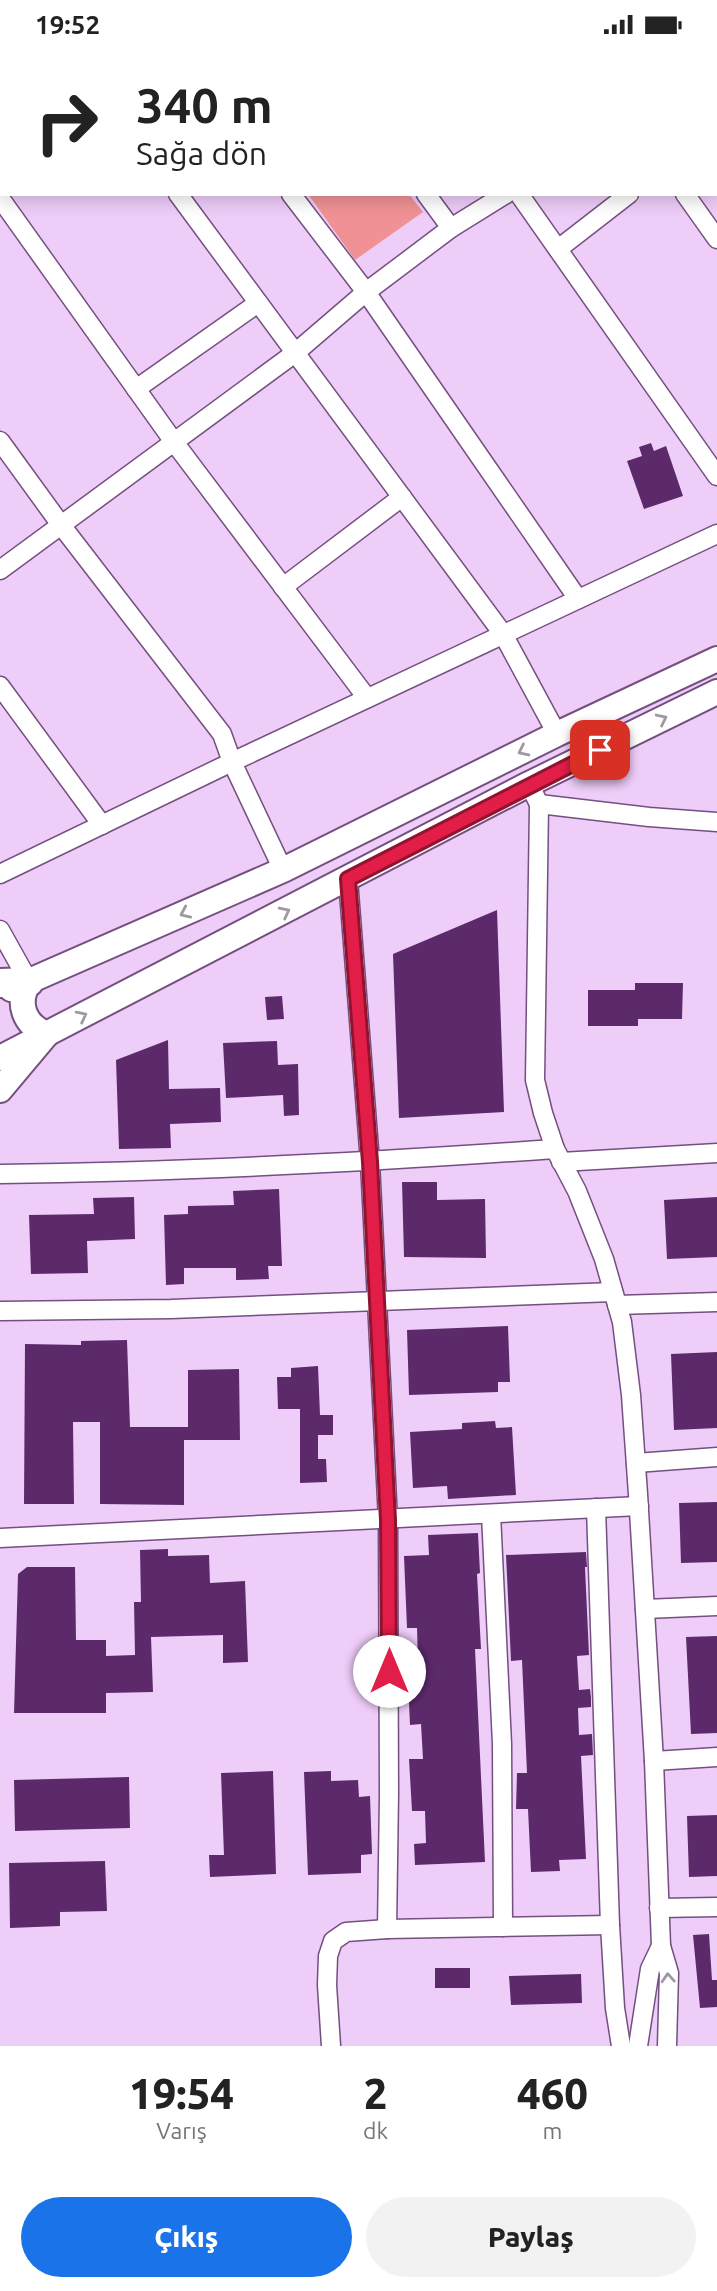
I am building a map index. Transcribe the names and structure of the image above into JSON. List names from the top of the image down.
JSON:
{
  "page": {
    "status": "19:52",
    "turn": ["340 m", "Sağa dön"],
    "eta": [
      "19:54",
      "Varış",
      "2",
      "dk",
      "460",
      "m"
    ],
    "buttons": ["Çıkış", "Paylaş"]
  }
}
